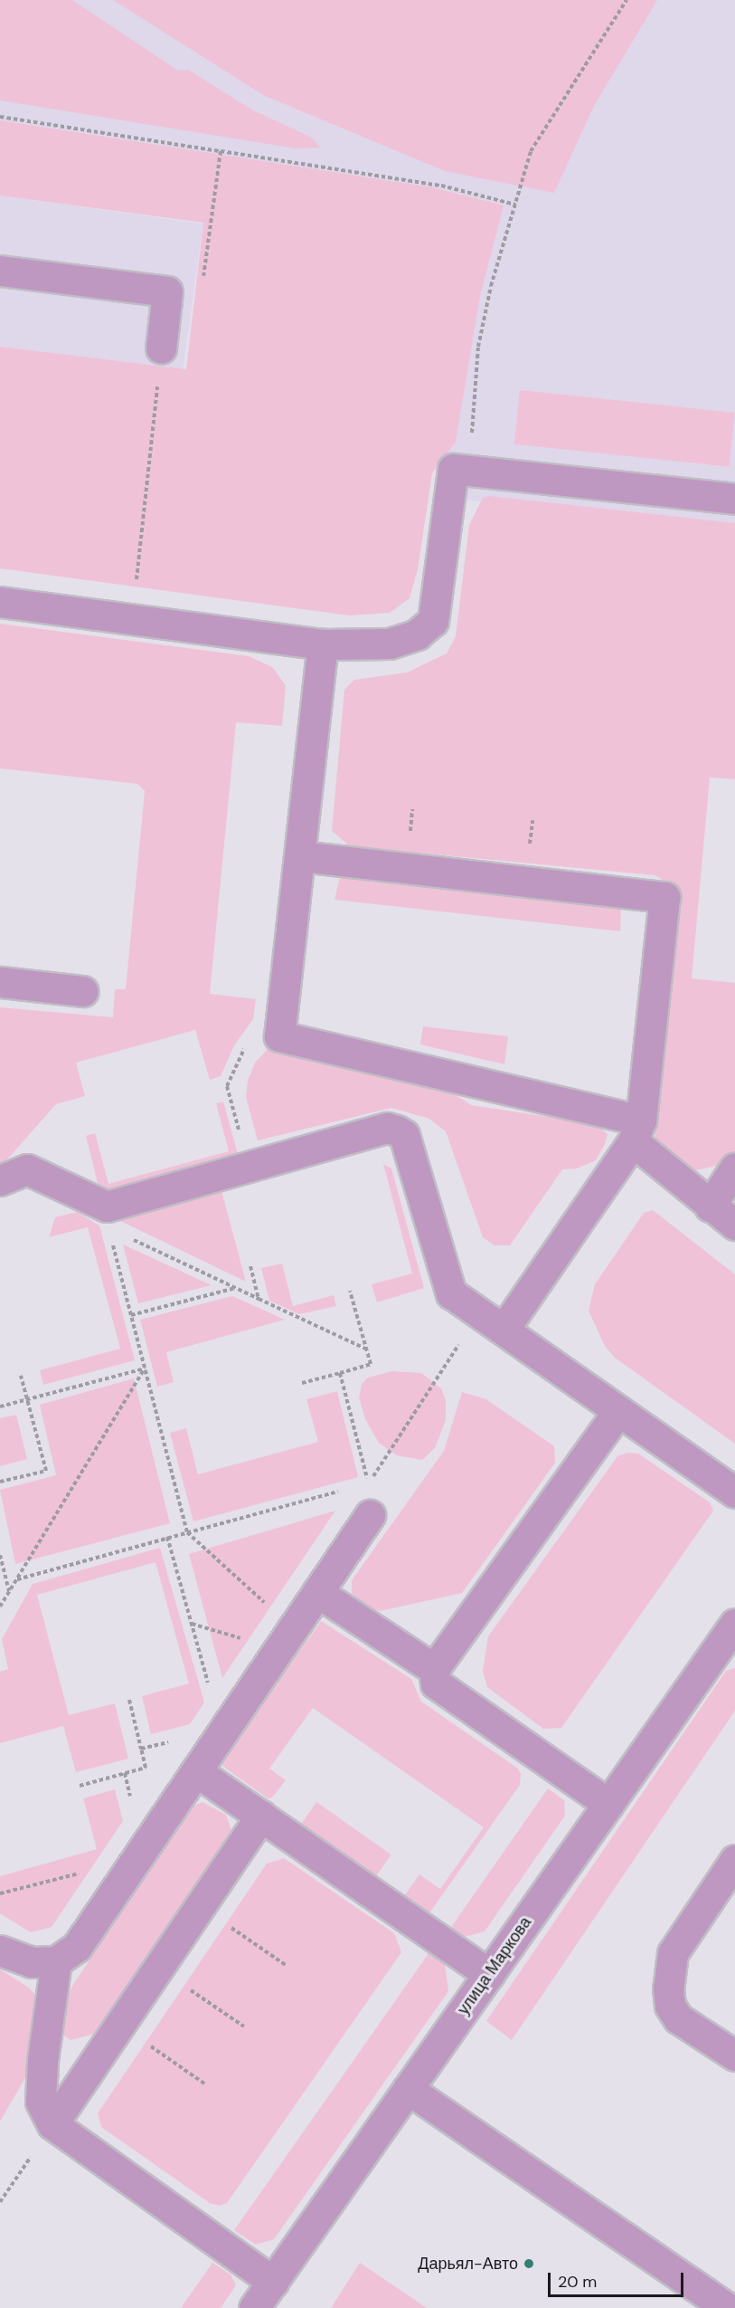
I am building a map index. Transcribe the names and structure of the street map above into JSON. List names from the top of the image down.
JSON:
{
  "streets": {
    "street": ["улица Маркова"]
  },
  "places": ["Дарьял-Авто"],
  "scale_bar": "20 m"
}
